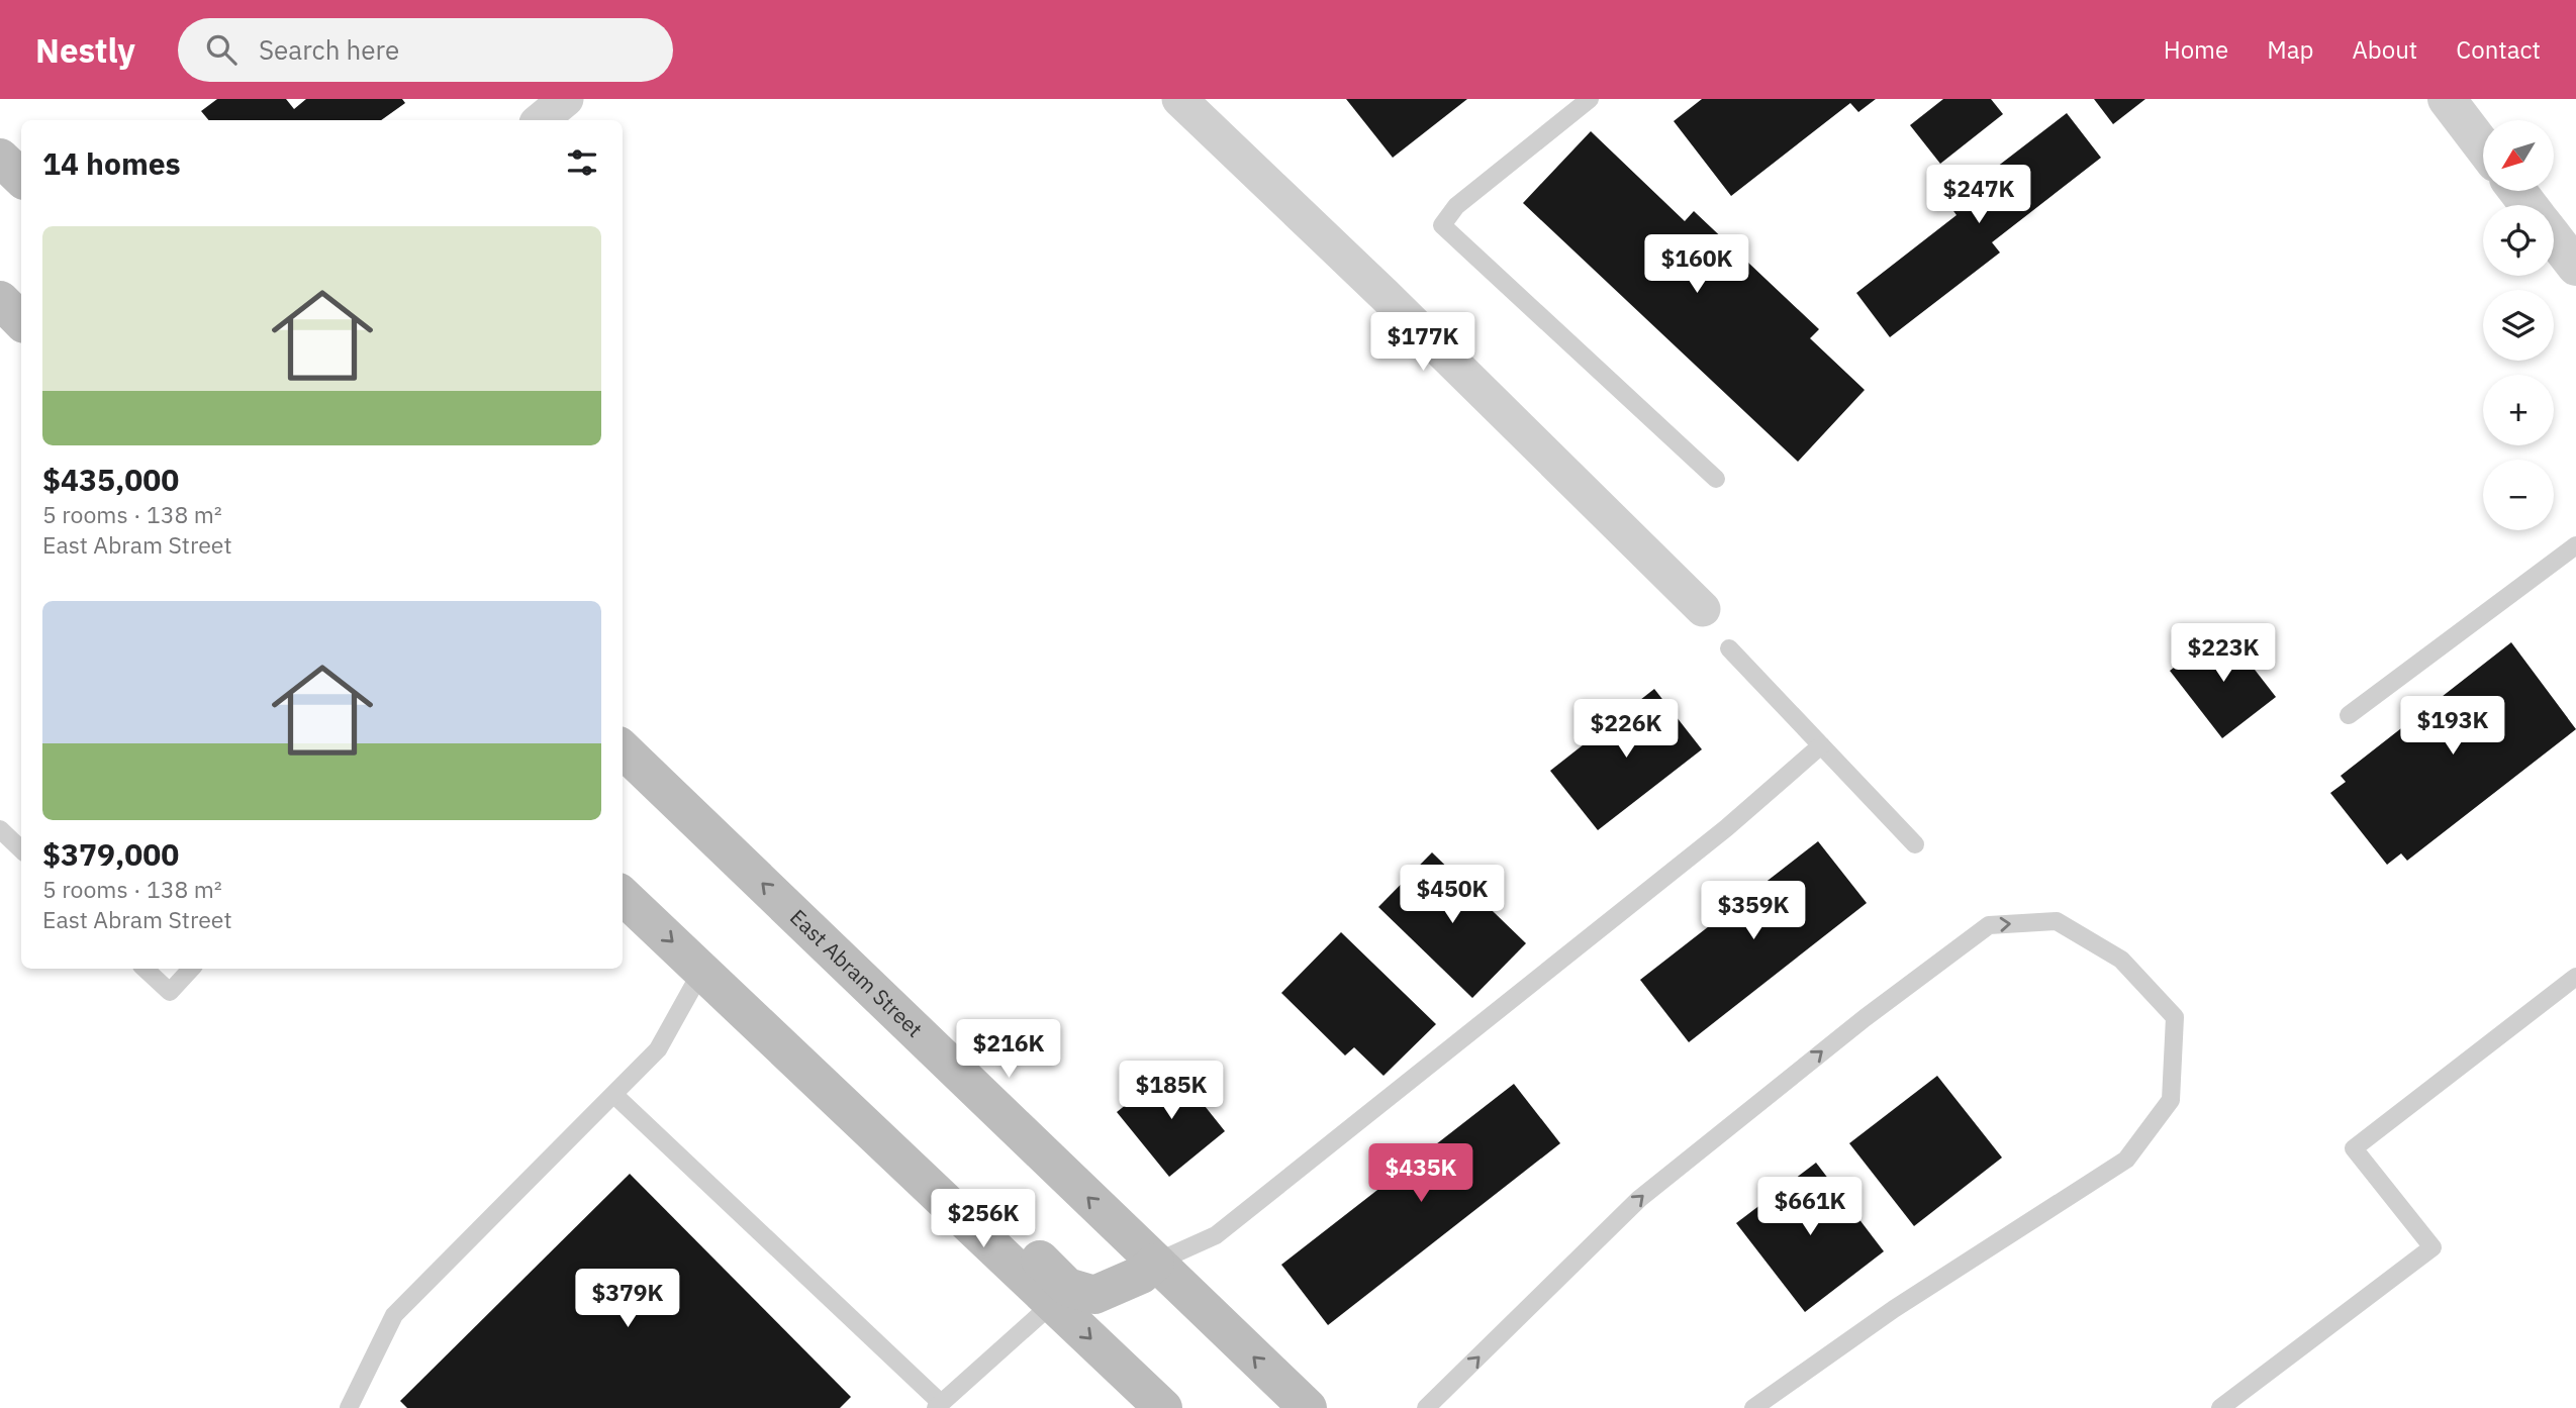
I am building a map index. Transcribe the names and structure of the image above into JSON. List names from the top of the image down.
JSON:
{
  "streets": {
    "main road": ["East Abram Street"]
  },
  "north": "bottom left",
  "page": {
    "header": "Nestly",
    "search": "Search here",
    "nav": [
      "Home",
      "Map",
      "About",
      "Contact"
    ],
    "map_buttons": ["+", "−"],
    "heading": "14 homes",
    "price": [
      "$247K",
      "$160K",
      "$177K",
      "$223K",
      "$193K",
      "$226K",
      "$450K",
      "$359K",
      "$216K",
      "$185K",
      "$435K",
      "$661K",
      "$256K",
      "$379K"
    ],
    "list": [
      {
        "name": "$435,000",
        "note": "5 rooms · 138 m² · East Abram Street"
      },
      {
        "name": "$379,000",
        "note": "5 rooms · 138 m² · East Abram Street"
      }
    ]
  }
}
